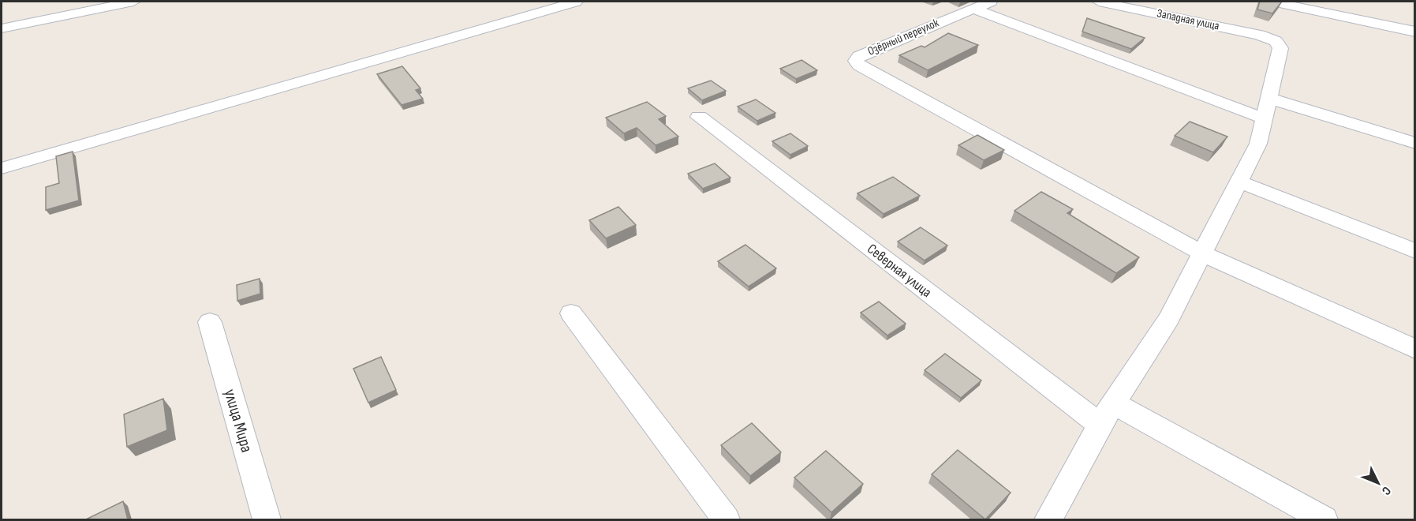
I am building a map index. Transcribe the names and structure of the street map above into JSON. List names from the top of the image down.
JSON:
{
  "streets": {
    "street": [
      "Западная улица",
      "Озёрный переулок",
      "Северная улица",
      "улица Мира"
    ]
  },
  "north": "bottom right"
}
